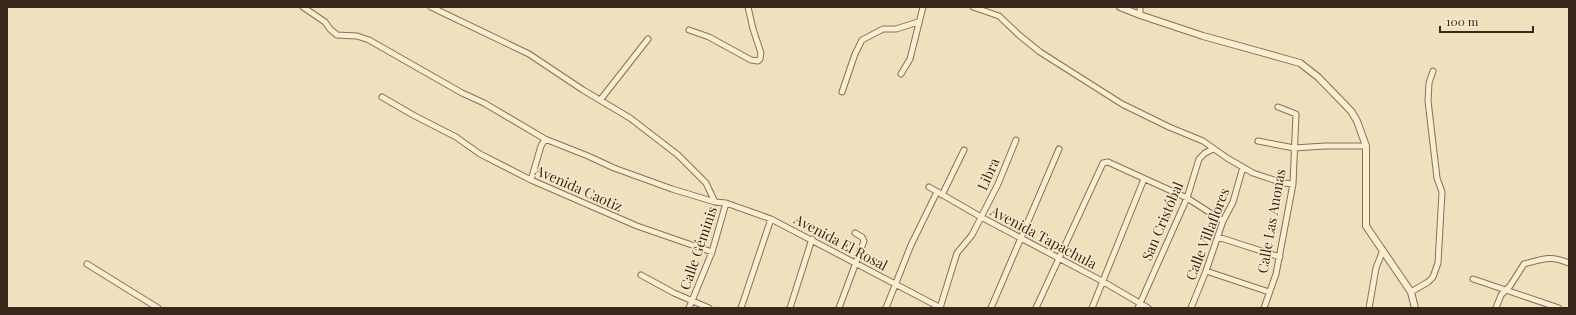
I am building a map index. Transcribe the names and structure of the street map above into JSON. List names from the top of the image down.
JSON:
{
  "streets": {
    "street": [
      "Libra",
      "Avenida Caotiz",
      "San Cristóbal",
      "Calle Las Anonas",
      "Calle Villaflores",
      "Avenida Tapachula",
      "Avenida El Rosal",
      "Calle Géminis"
    ]
  },
  "crossings": [
    ["Libra", "Avenida Tapachula"],
    ["Libra", "Avenida El Rosal"],
    ["Avenida Caotiz", "Calle Géminis"],
    ["San Cristóbal", "Avenida Tapachula"],
    ["Avenida El Rosal", "Calle Géminis"]
  ],
  "scale_bar": "100 m"
}
